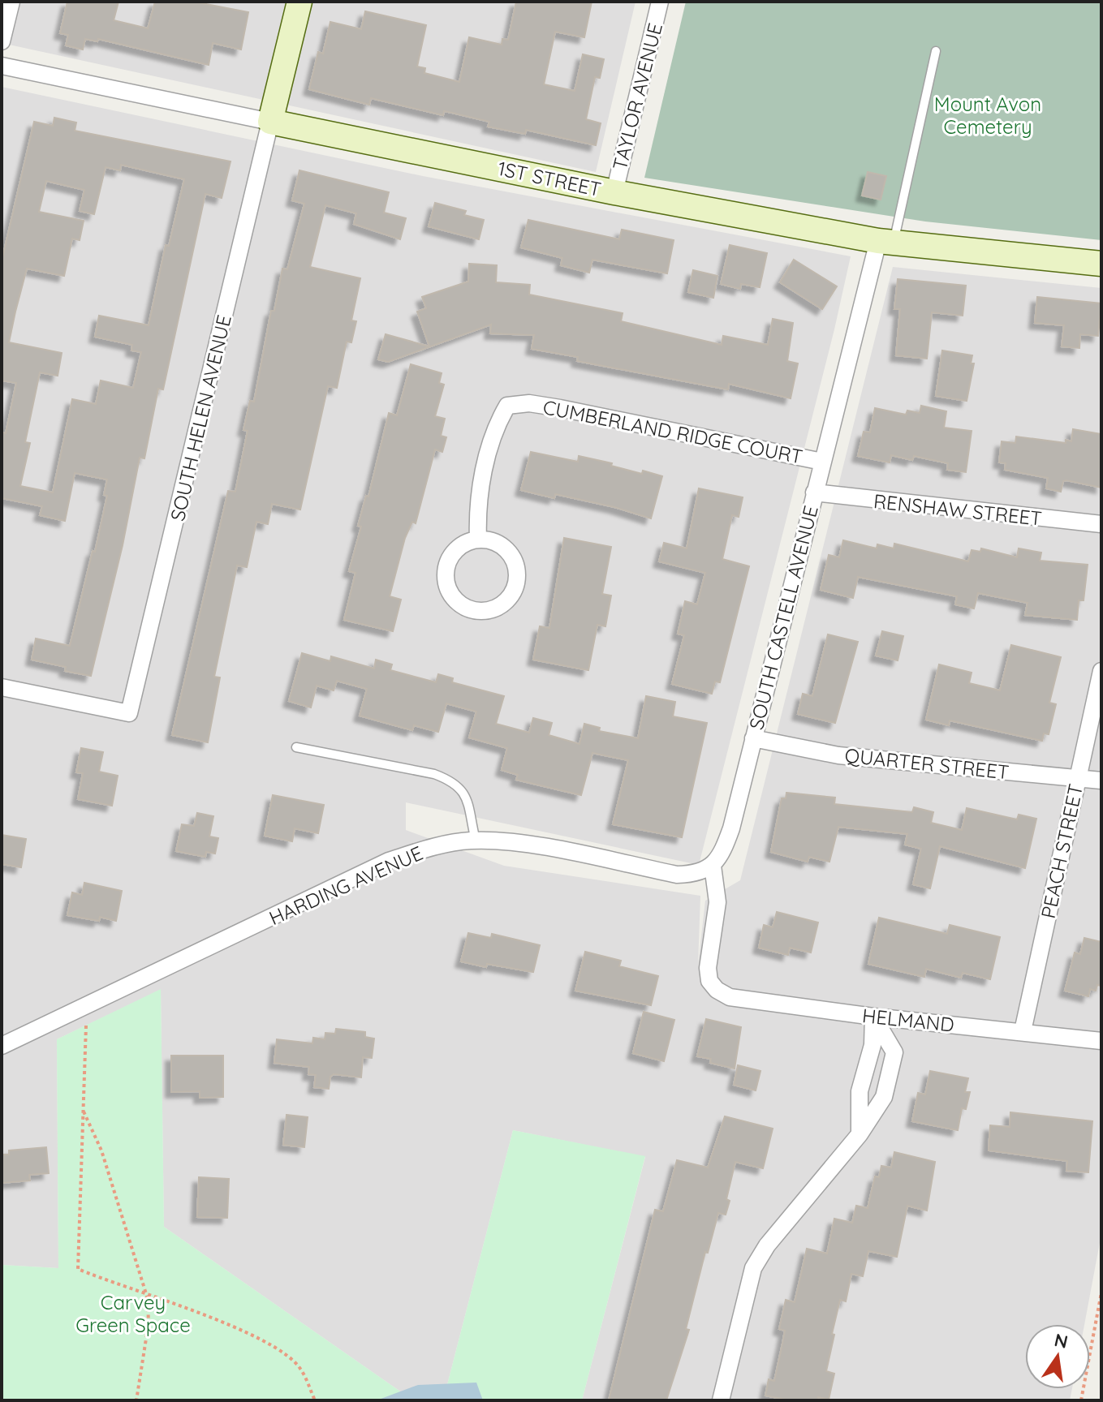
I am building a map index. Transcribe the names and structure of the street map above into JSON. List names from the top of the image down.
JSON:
{
  "streets": {
    "street": [
      "TAYLOR AVENUE",
      "1ST STREET",
      "SOUTH HELEN AVENUE",
      "CUMBERLAND RIDGE COURT",
      "RENSHAW STREET",
      "SOUTH CASTELL AVENUE",
      "QUARTER STREET",
      "PEACH STREET",
      "HARDING AVENUE",
      "HELMAND"
    ]
  },
  "crossings": [
    ["TAYLOR AVENUE", "1ST STREET"],
    ["1ST STREET", "SOUTH HELEN AVENUE"],
    ["1ST STREET", "SOUTH CASTELL AVENUE"],
    ["CUMBERLAND RIDGE COURT", "SOUTH CASTELL AVENUE"],
    ["RENSHAW STREET", "SOUTH CASTELL AVENUE"],
    ["SOUTH CASTELL AVENUE", "QUARTER STREET"],
    ["SOUTH CASTELL AVENUE", "HARDING AVENUE"],
    ["SOUTH CASTELL AVENUE", "HELMAND"],
    ["QUARTER STREET", "PEACH STREET"],
    ["PEACH STREET", "HELMAND"],
    ["HARDING AVENUE", "HELMAND"]
  ],
  "parks": ["Mount Avon Cemetery", "Carvey Green Space"],
  "north": "top"
}
